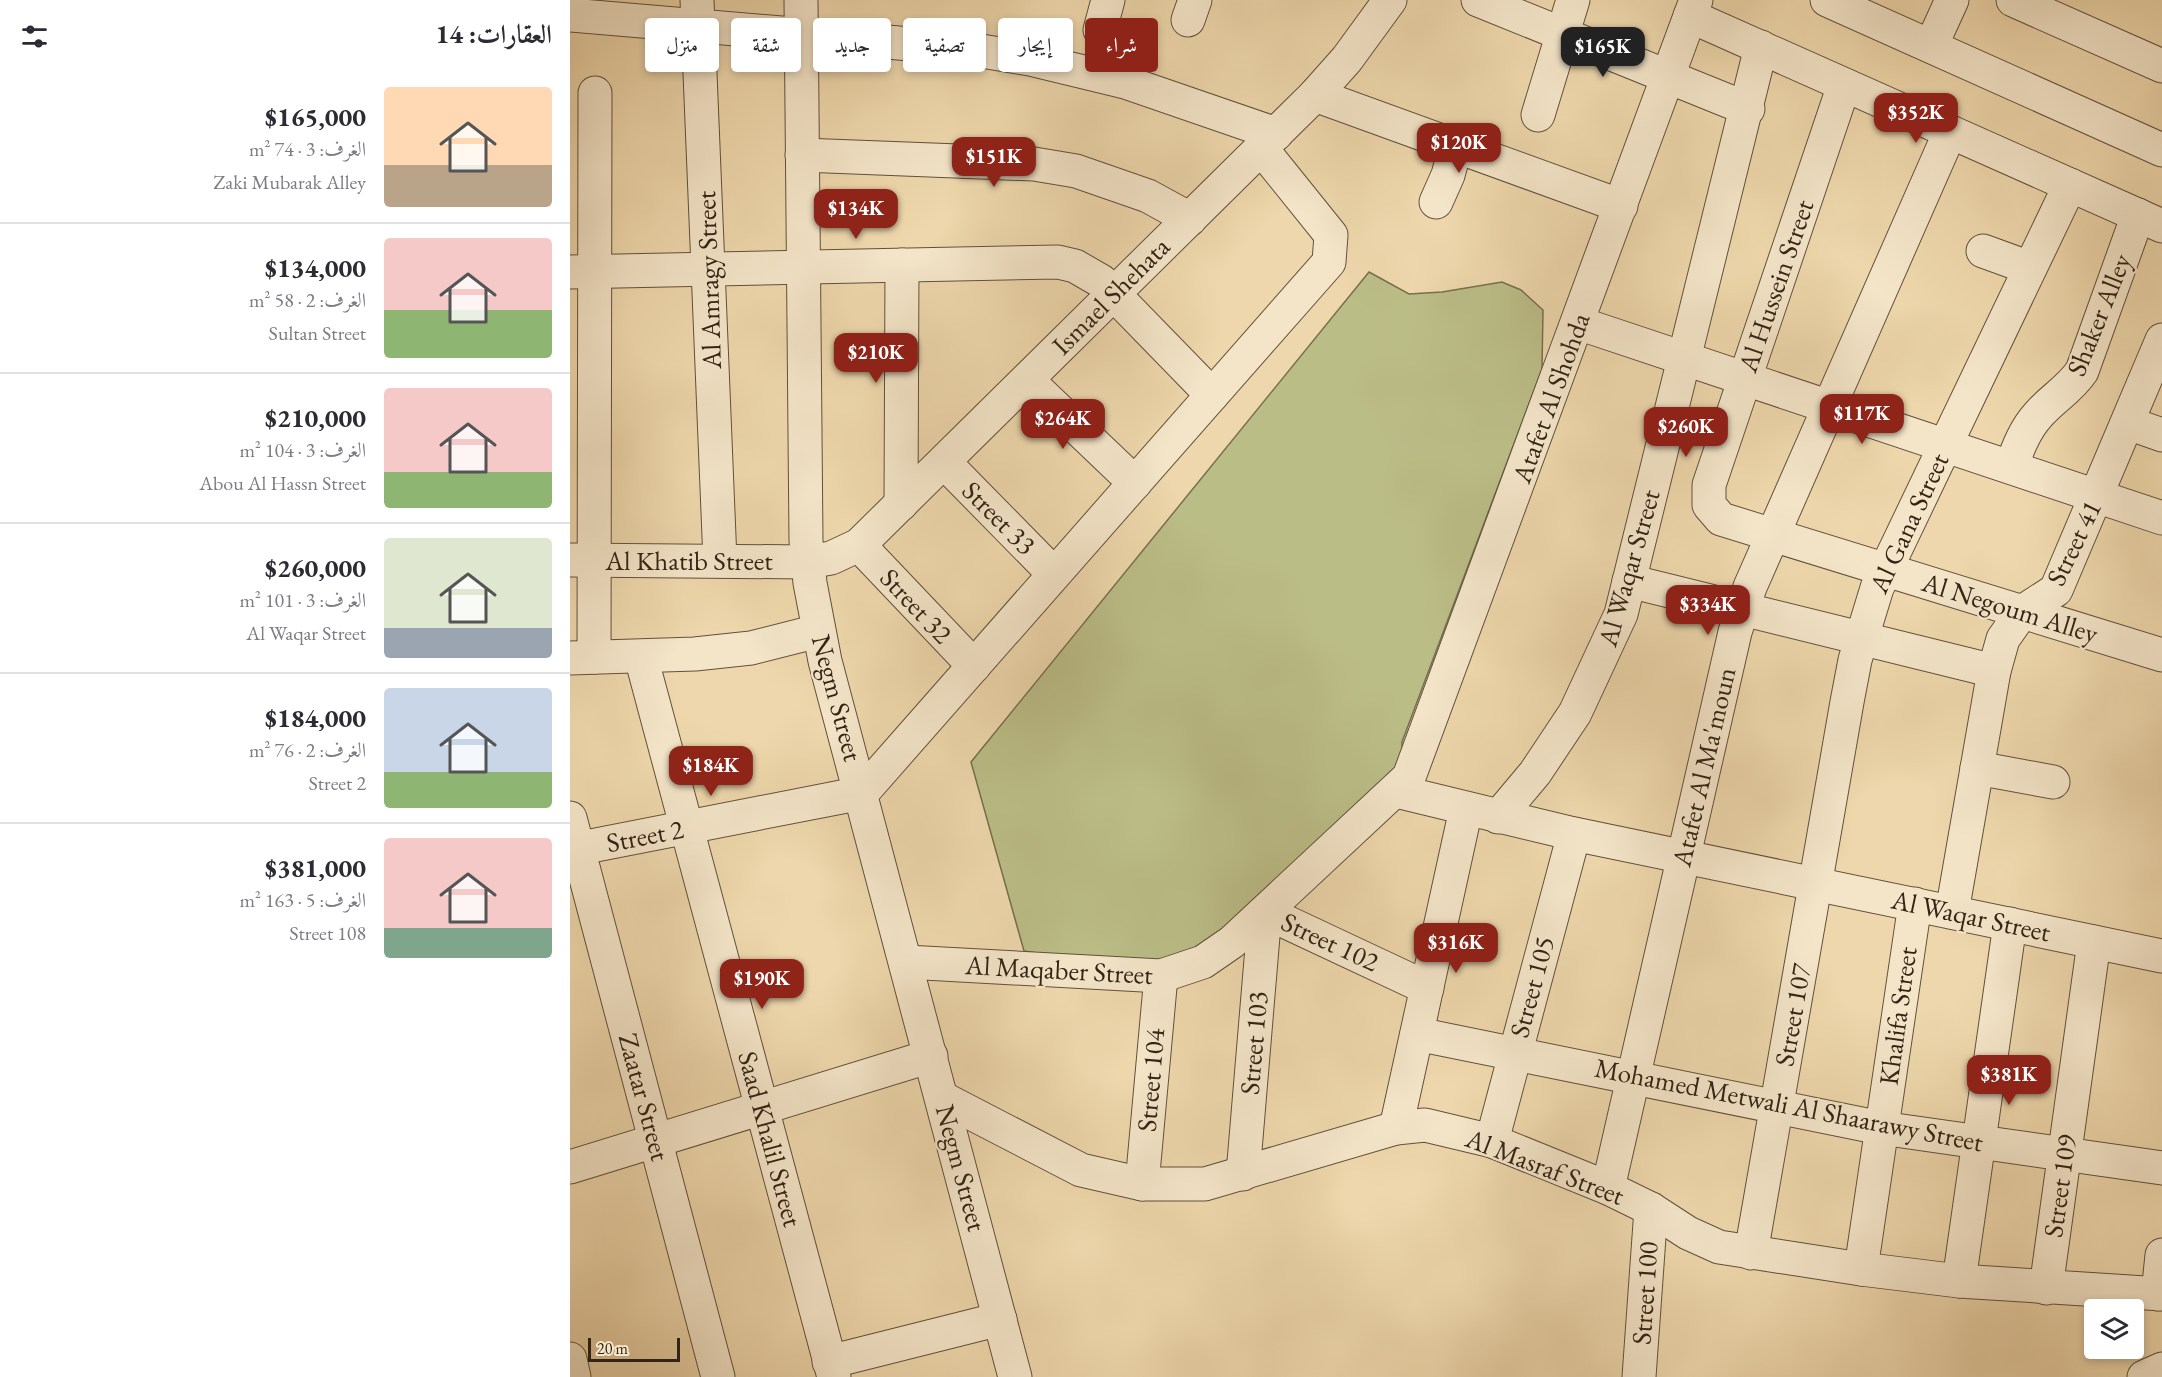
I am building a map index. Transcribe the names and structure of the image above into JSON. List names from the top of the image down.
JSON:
{
  "streets": {
    "street": [
      "Al Amragy Street",
      "Al Hussein Street",
      "Ismael Shehata",
      "Shaker Alley",
      "Atafet Al Shohda",
      "Street 33",
      "Al Gana Street",
      "Street 41",
      "Al Khatib Street",
      "Al Waqar Street",
      "Street 32",
      "Al Negoum Alley",
      "Negm Street",
      "Atafet Al Ma'moun",
      "Street 2",
      "Street 102",
      "Al Maqaber Street",
      "Street 105",
      "Street 107",
      "Khalifa Street",
      "Street 103",
      "Street 104",
      "Zaatar Street",
      "Mohamed Metwali Al Shaarawy Street",
      "Saad Khalil Street",
      "Al Masraf Street",
      "Street 109",
      "Street 100"
    ]
  },
  "crossings": [
    ["Al Amragy Street", "Al Khatib Street"],
    ["Al Hussein Street", "Al Negoum Alley"],
    ["Ismael Shehata", "Street 33"],
    ["Ismael Shehata", "Al Khatib Street"],
    ["Ismael Shehata", "Street 32"],
    ["Ismael Shehata", "Negm Street"],
    ["Atafet Al Shohda", "Al Waqar Street"],
    ["Atafet Al Shohda", "Al Maqaber Street"],
    ["Al Gana Street", "Al Waqar Street"],
    ["Al Gana Street", "Al Negoum Alley"],
    ["Al Gana Street", "Street 107"],
    ["Street 41", "Al Waqar Street"],
    ["Street 41", "Al Negoum Alley"],
    ["Al Khatib Street", "Negm Street"],
    ["Al Waqar Street", "Atafet Al Ma'moun"],
    ["Al Waqar Street", "Al Maqaber Street"],
    ["Al Waqar Street", "Street 105"],
    ["Al Waqar Street", "Street 107"],
    ["Al Waqar Street", "Khalifa Street"],
    ["Al Waqar Street", "Street 109"],
    ["Al Negoum Alley", "Atafet Al Ma'moun"],
    ["Negm Street", "Street 2"],
    ["Negm Street", "Al Maqaber Street"],
    ["Negm Street", "Al Masraf Street"],
    ["Atafet Al Ma'moun", "Mohamed Metwali Al Shaarawy Street"],
    ["Atafet Al Ma'moun", "Al Masraf Street"],
    ["Street 2", "Zaatar Street"],
    ["Street 2", "Saad Khalil Street"],
    ["Street 102", "Al Maqaber Street"],
    ["Street 102", "Street 103"],
    ["Al Maqaber Street", "Street 103"],
    ["Al Maqaber Street", "Street 104"],
    ["Street 105", "Mohamed Metwali Al Shaarawy Street"],
    ["Street 105", "Al Masraf Street"],
    ["Street 107", "Mohamed Metwali Al Shaarawy Street"],
    ["Street 107", "Al Masraf Street"],
    ["Khalifa Street", "Mohamed Metwali Al Shaarawy Street"],
    ["Khalifa Street", "Al Masraf Street"],
    ["Street 103", "Al Masraf Street"],
    ["Street 104", "Al Masraf Street"],
    ["Mohamed Metwali Al Shaarawy Street", "Street 109"],
    ["Al Masraf Street", "Street 109"],
    ["Al Masraf Street", "Street 100"]
  ],
  "scale_bar": "20 m",
  "page": {
    "heading": "العقارات: 14",
    "chip": [
      "شراء",
      "إيجار",
      "تصفية",
      "جديد",
      "شقة",
      "منزل"
    ],
    "price": [
      "$165K",
      "$352K",
      "$120K",
      "$151K",
      "$134K",
      "$210K",
      "$117K",
      "$264K",
      "$260K",
      "$334K",
      "$184K",
      "$316K",
      "$190K",
      "$381K"
    ],
    "list": [
      {
        "name": "$165,000",
        "note": "الغرف: 3 · 74 m² · Zaki Mubarak Alley"
      },
      {
        "name": "$134,000",
        "note": "الغرف: 2 · 58 m² · Sultan Street"
      },
      {
        "name": "$210,000",
        "note": "الغرف: 3 · 104 m² · Abou Al Hassn Street"
      },
      {
        "name": "$260,000",
        "note": "الغرف: 3 · 101 m² · Al Waqar Street"
      },
      {
        "name": "$184,000",
        "note": "الغرف: 2 · 76 m² · Street 2"
      },
      {
        "name": "$381,000",
        "note": "الغرف: 5 · 163 m² · Street 108"
      }
    ],
    "scale": "20 m"
  }
}
